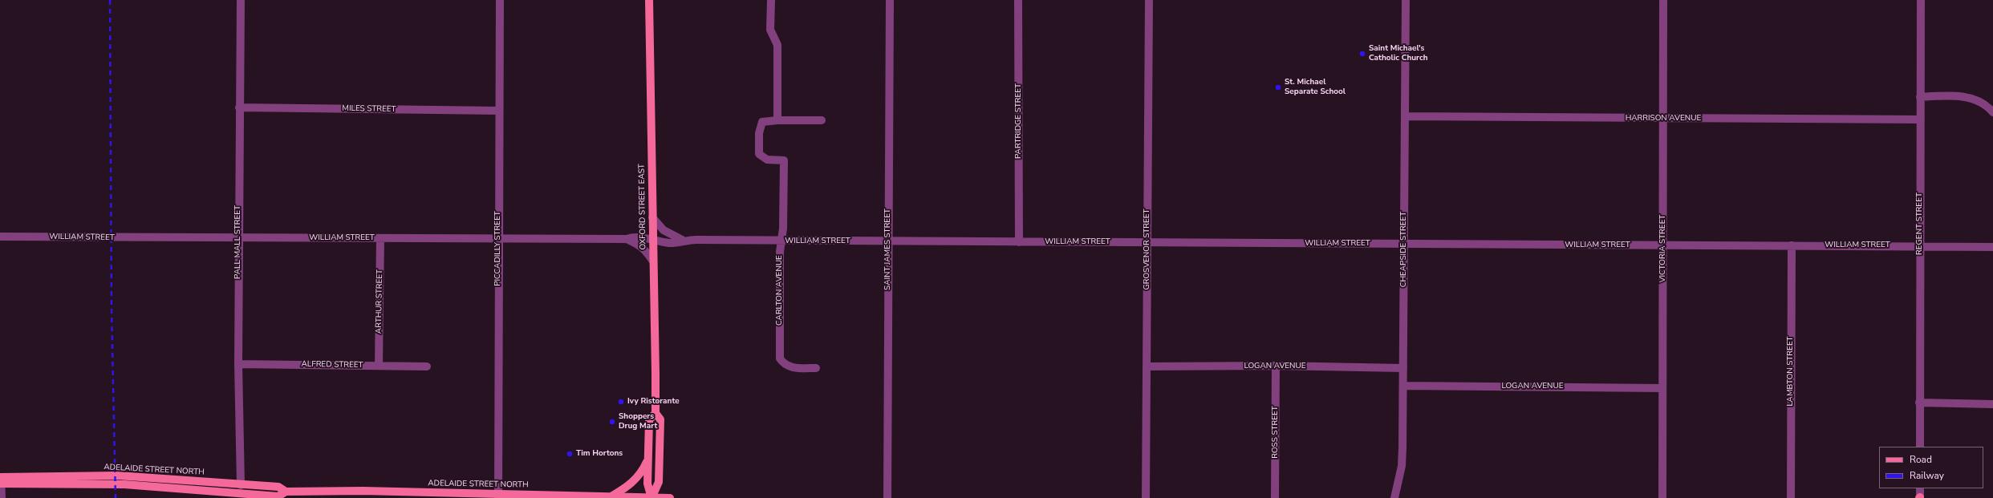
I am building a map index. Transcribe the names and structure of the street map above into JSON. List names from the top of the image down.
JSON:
{
  "streets": {
    "main road": ["OXFORD STREET EAST", "ADELAIDE STREET NORTH"],
    "street": [
      "MILES STREET",
      "HARRISON AVENUE",
      "PARTRIDGE STREET",
      "REGENT STREET",
      "WILLIAM STREET",
      "PALL MALL STREET",
      "PICCADILLY STREET",
      "VICTORIA STREET",
      "SAINT JAMES STREET",
      "GROSVENOR STREET",
      "CHEAPSIDE STREET",
      "CARLTON AVENUE",
      "ARTHUR STREET",
      "ALFRED STREET",
      "LOGAN AVENUE",
      "LAMBTON STREET",
      "ROSS STREET"
    ]
  },
  "crossings": [
    ["MILES STREET", "PALL MALL STREET"],
    ["MILES STREET", "PICCADILLY STREET"],
    ["HARRISON AVENUE", "REGENT STREET"],
    ["HARRISON AVENUE", "VICTORIA STREET"],
    ["HARRISON AVENUE", "CHEAPSIDE STREET"],
    ["PARTRIDGE STREET", "WILLIAM STREET"],
    ["OXFORD STREET EAST", "WILLIAM STREET"],
    ["OXFORD STREET EAST", "ADELAIDE STREET NORTH"],
    ["REGENT STREET", "WILLIAM STREET"],
    ["WILLIAM STREET", "PALL MALL STREET"],
    ["WILLIAM STREET", "PICCADILLY STREET"],
    ["WILLIAM STREET", "VICTORIA STREET"],
    ["WILLIAM STREET", "SAINT JAMES STREET"],
    ["WILLIAM STREET", "GROSVENOR STREET"],
    ["WILLIAM STREET", "CHEAPSIDE STREET"],
    ["WILLIAM STREET", "CARLTON AVENUE"],
    ["WILLIAM STREET", "ARTHUR STREET"],
    ["WILLIAM STREET", "LAMBTON STREET"],
    ["PALL MALL STREET", "ALFRED STREET"],
    ["PALL MALL STREET", "ADELAIDE STREET NORTH"],
    ["PICCADILLY STREET", "ADELAIDE STREET NORTH"],
    ["VICTORIA STREET", "LOGAN AVENUE"],
    ["GROSVENOR STREET", "LOGAN AVENUE"],
    ["CHEAPSIDE STREET", "LOGAN AVENUE"],
    ["ARTHUR STREET", "ALFRED STREET"],
    ["LOGAN AVENUE", "ROSS STREET"]
  ],
  "places": [
    "Saint Michael's Catholic Church",
    "St. Michael Separate School",
    "Ivy Ristorante",
    "Shoppers Drug Mart",
    "Tim Hortons"
  ],
  "legend": ["Road", "Railway"]
}
